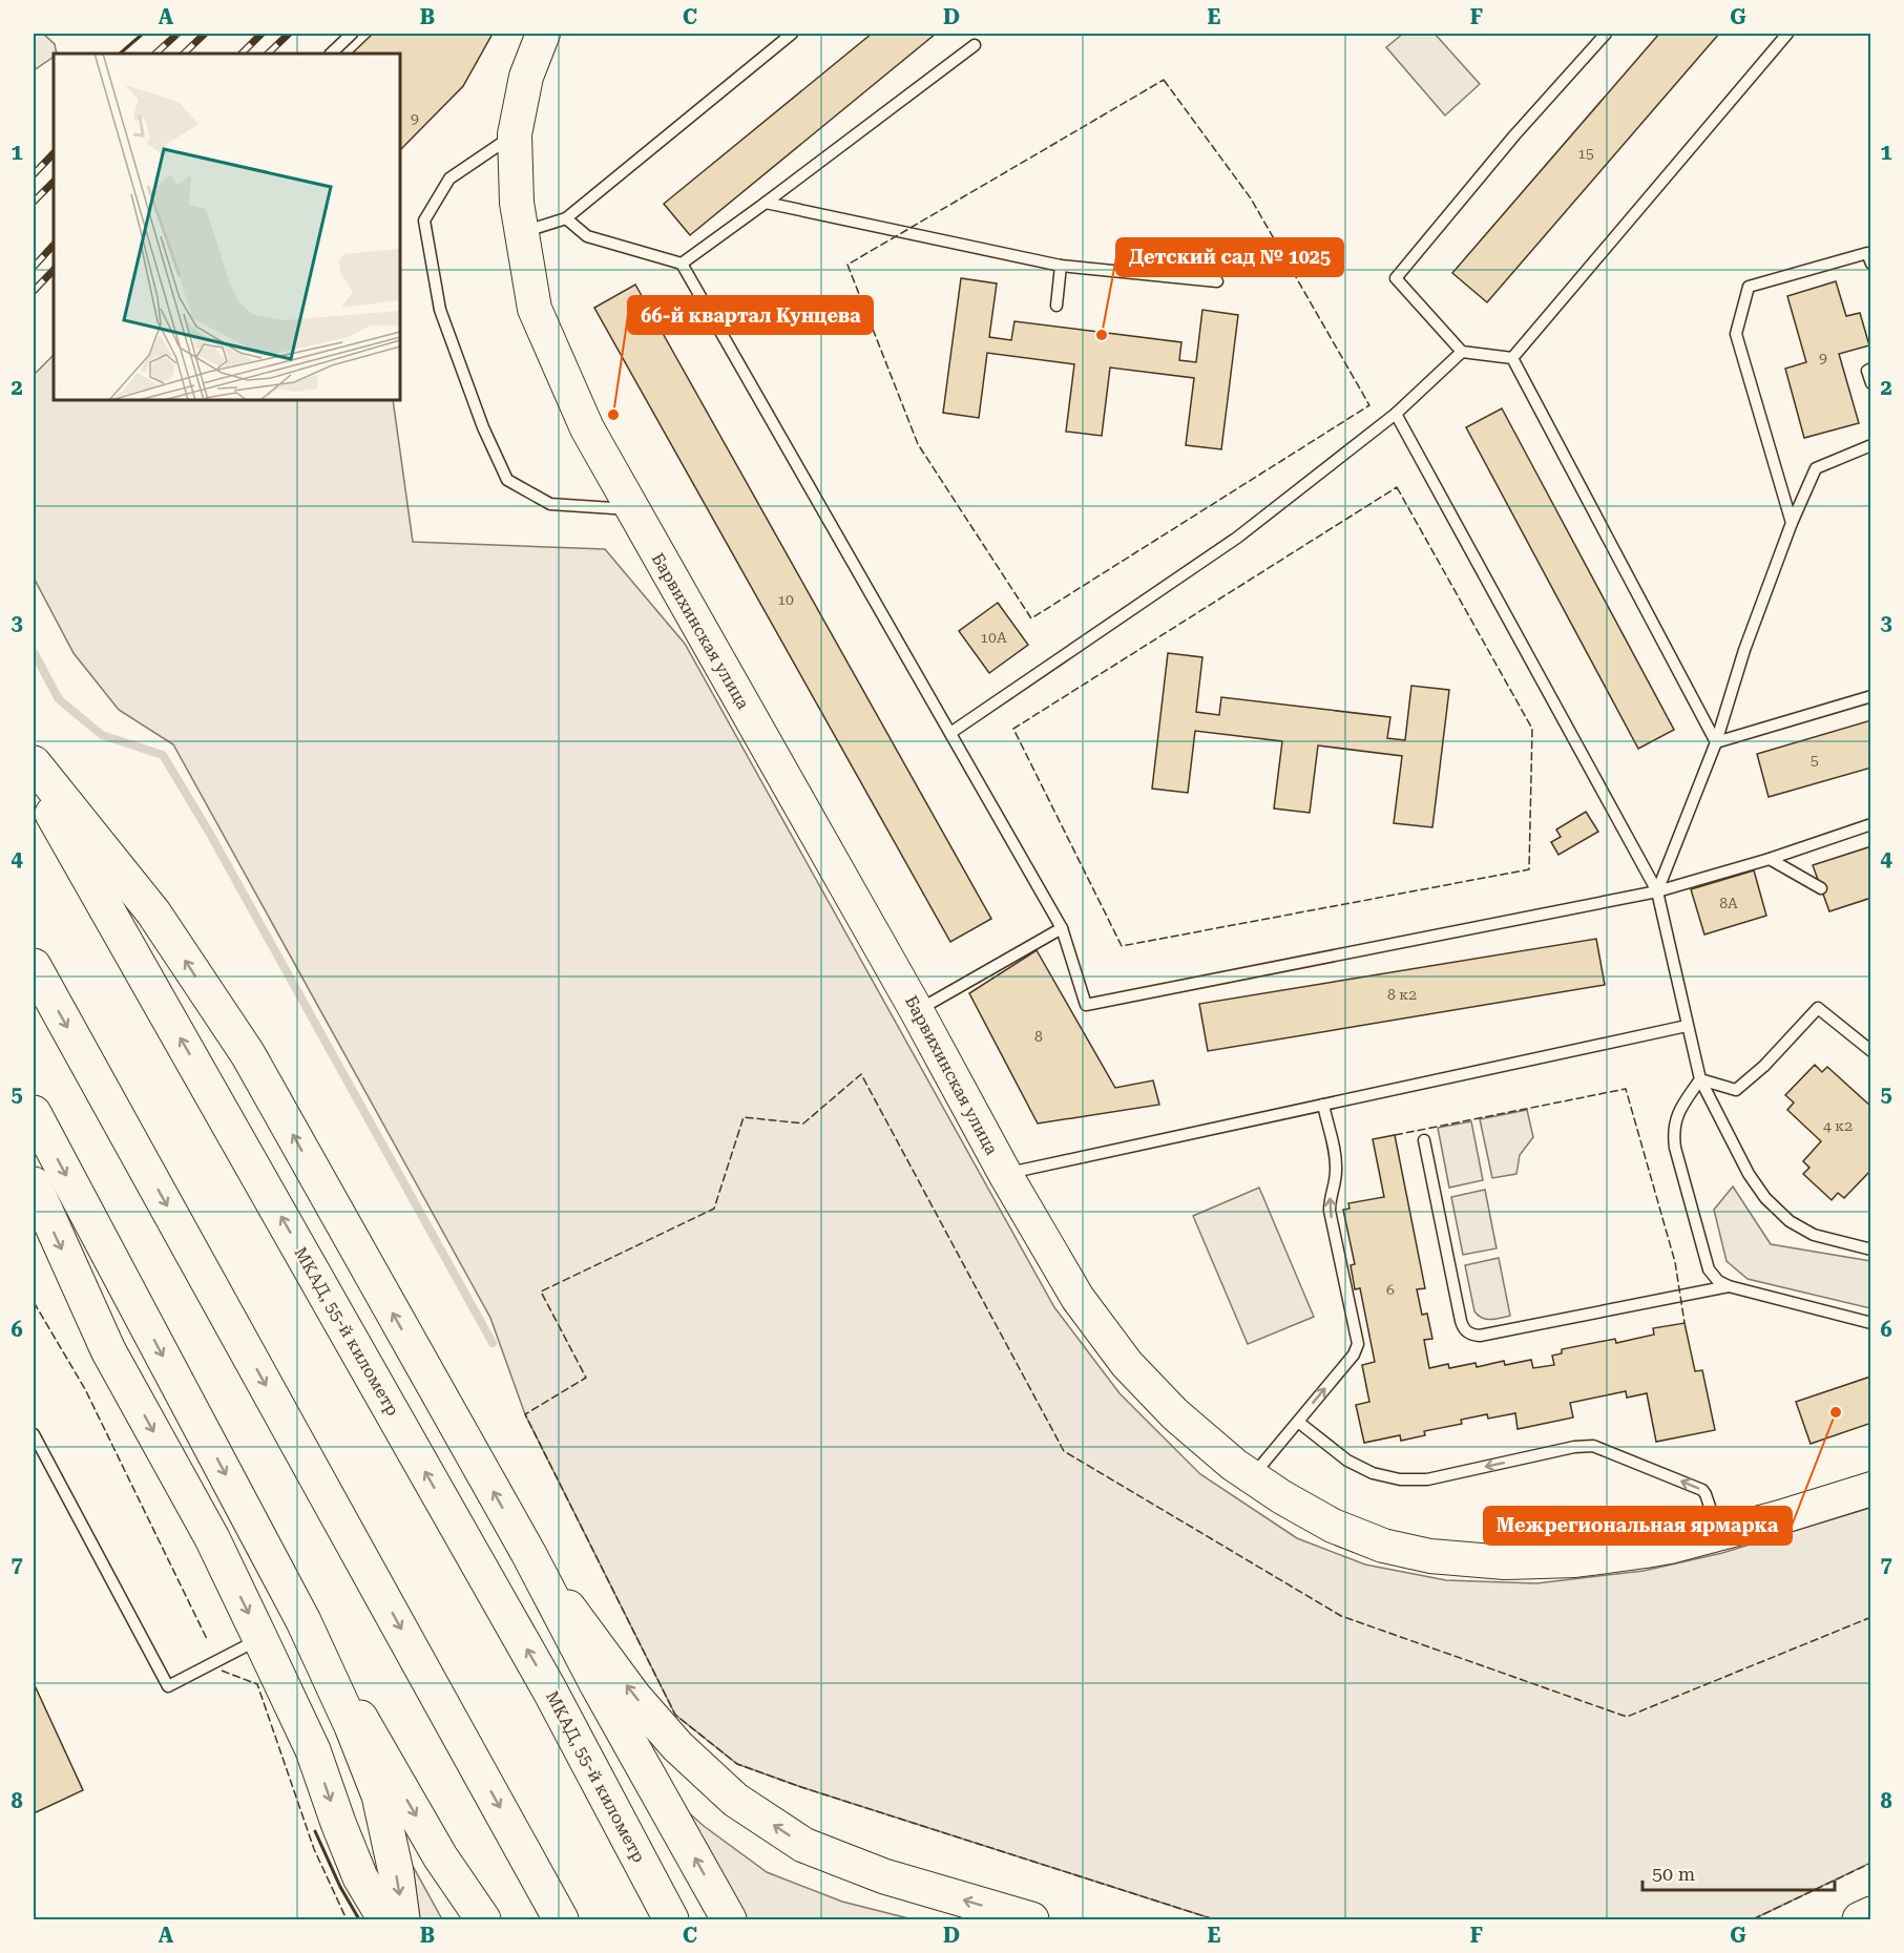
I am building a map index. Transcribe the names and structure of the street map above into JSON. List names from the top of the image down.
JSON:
{
  "streets": {
    "main road": ["МКАД, 55-й километр"],
    "street": ["Барвихинская улица"]
  },
  "places": ["Детский сад № 1025", "66-й квартал Кунцева", "Межрегиональная ярмарка"],
  "house_numbers": [
    "9",
    "15",
    "9",
    "10",
    "10А",
    "5",
    "8А",
    "8 к2",
    "8",
    "4 к2",
    "6"
  ],
  "scale_bar": "50 m",
  "grid": {
    "columns": [
      "A",
      "B",
      "C",
      "D",
      "E",
      "F",
      "G"
    ],
    "rows": [
      "1",
      "2",
      "3",
      "4",
      "5",
      "6",
      "7",
      "8"
    ]
  }
}
